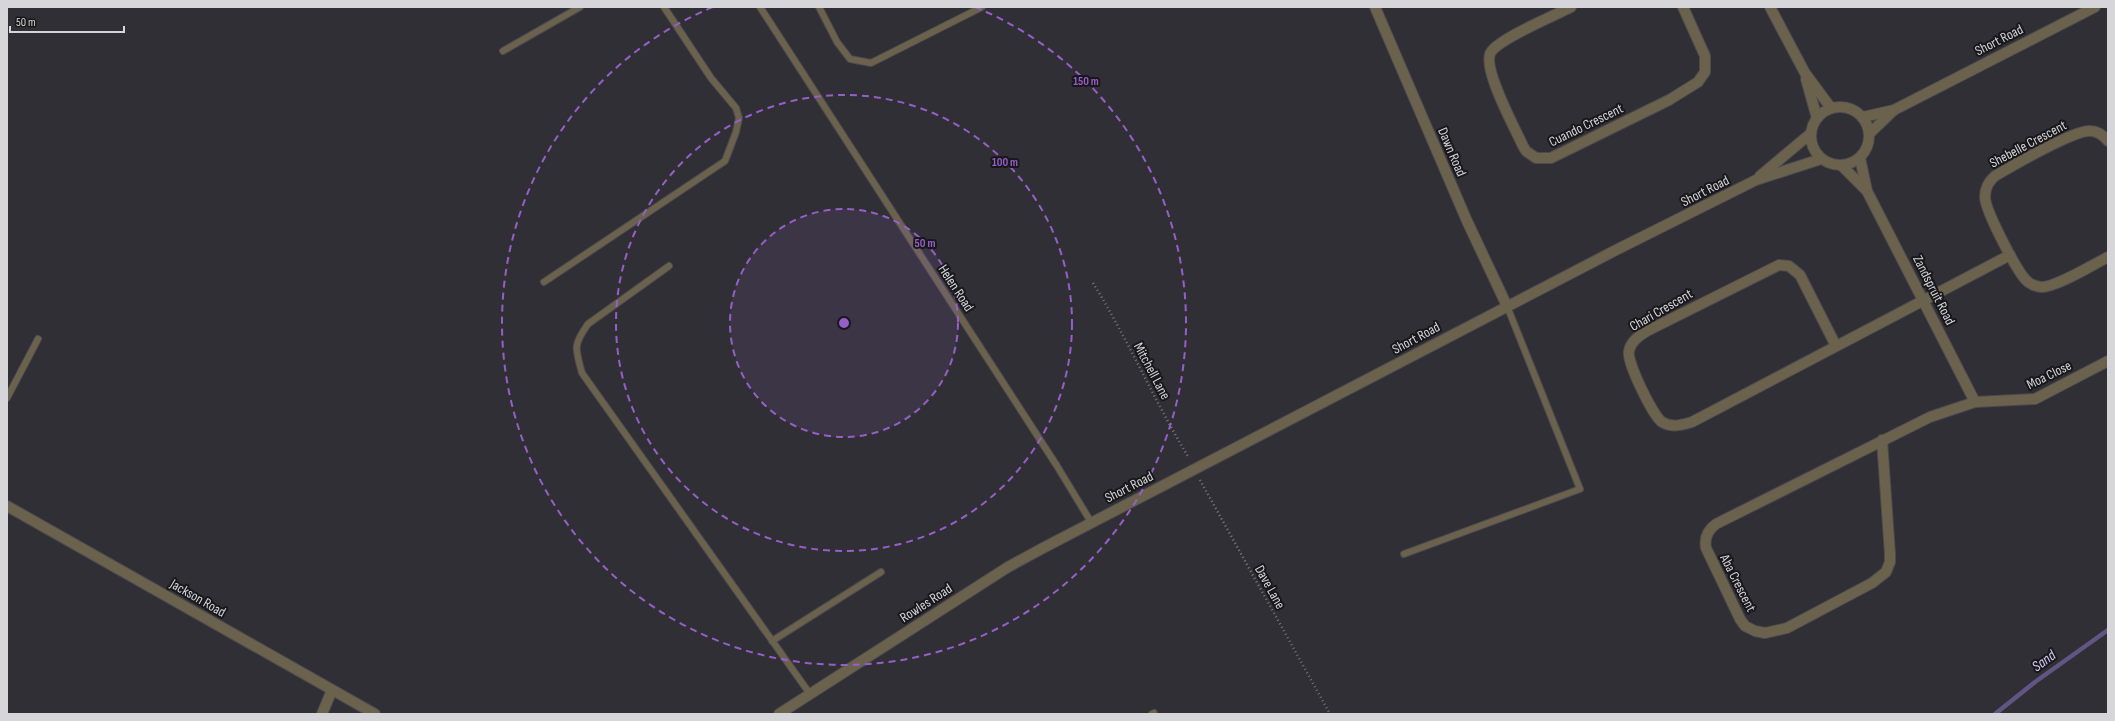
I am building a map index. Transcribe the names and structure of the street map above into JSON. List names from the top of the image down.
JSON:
{
  "streets": {
    "street": [
      "Short Road",
      "Cuando Crescent",
      "Shebelle Crescent",
      "Dawn Road",
      "Zandspruit Road",
      "Chari Crescent",
      "Moa Close",
      "Aba Crescent",
      "Jackson Road",
      "Rowles Road"
    ],
    "lane": ["Helen Road"],
    "path": ["Mitchell Lane", "Dave Lane"]
  },
  "crossings": [
    ["Short Road", "Dawn Road"],
    ["Short Road", "Helen Road"],
    ["Short Road", "Zandspruit Road"],
    ["Short Road", "Mitchell Lane"],
    ["Short Road", "Dave Lane"],
    ["Short Road", "Rowles Road"],
    ["Helen Road", "Rowles Road"],
    ["Zandspruit Road", "Chari Crescent"],
    ["Zandspruit Road", "Moa Close"],
    ["Zandspruit Road", "Aba Crescent"],
    ["Mitchell Lane", "Dave Lane"],
    ["Moa Close", "Aba Crescent"]
  ],
  "water": ["Sand"],
  "scale_bar": "50 m",
  "rings": ["150 m", "100 m", "50 m"]
}
